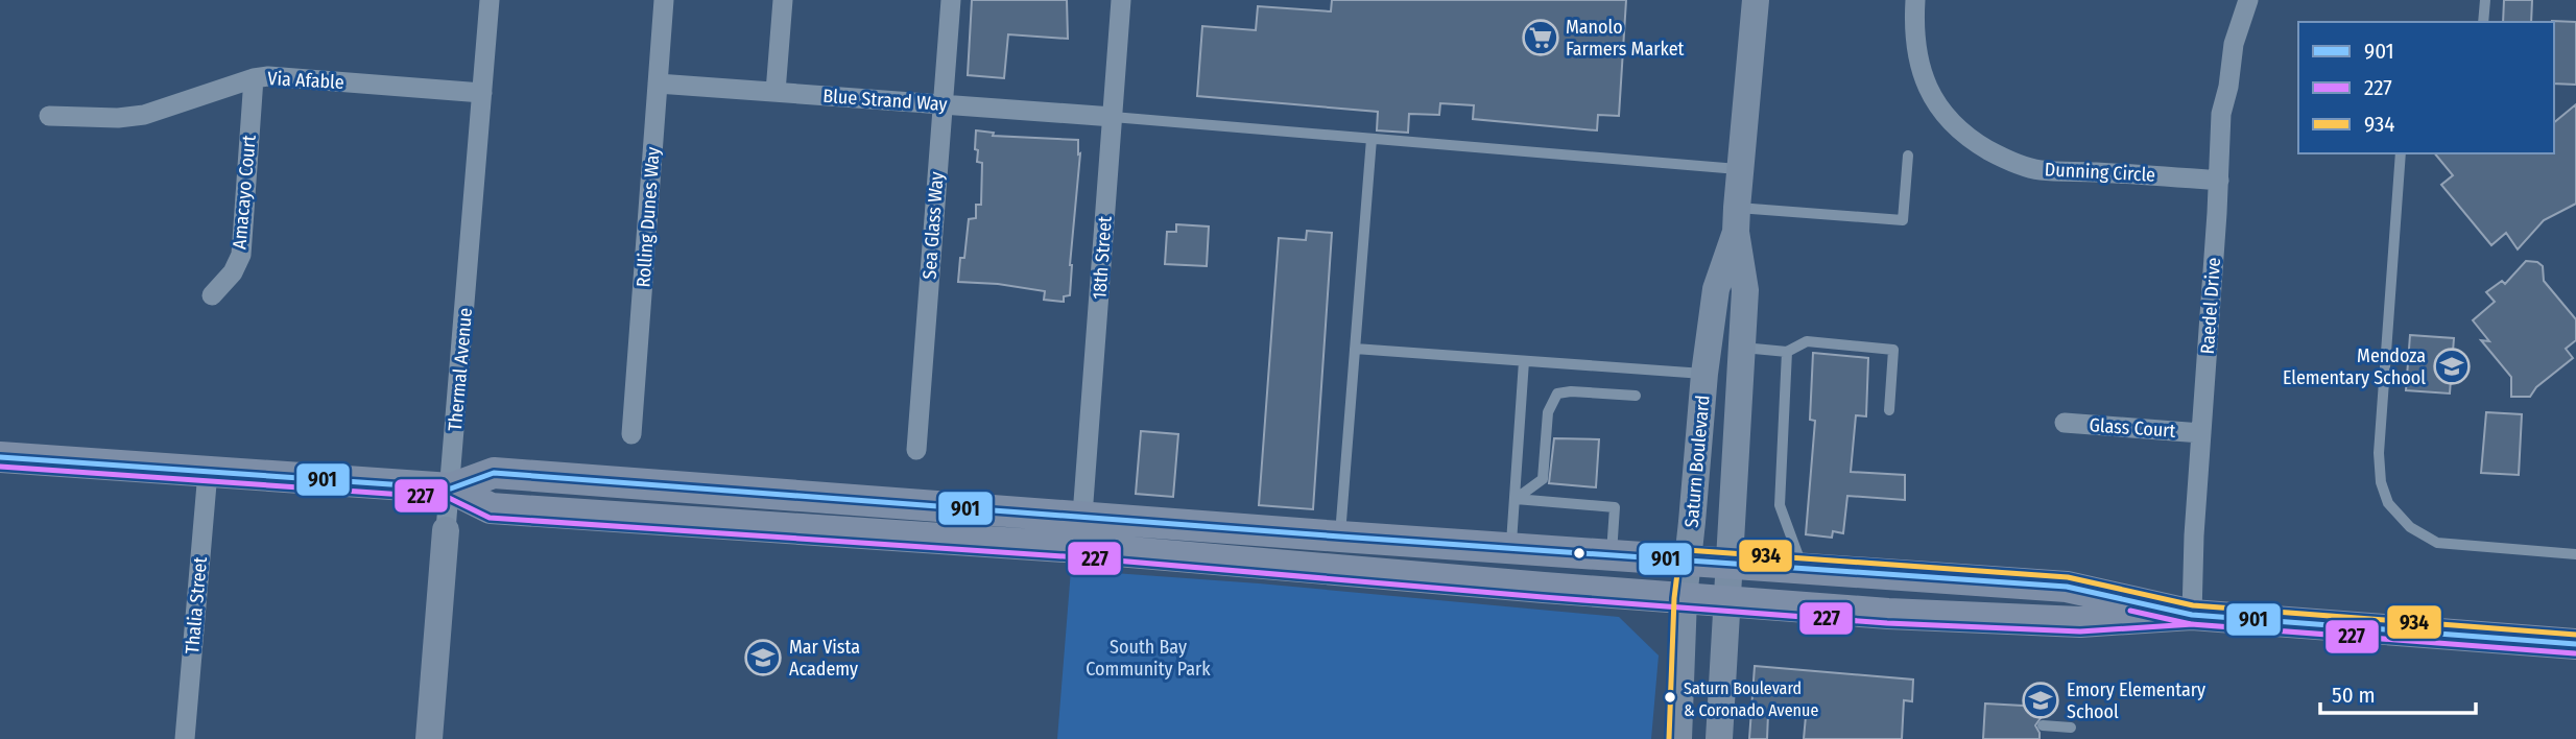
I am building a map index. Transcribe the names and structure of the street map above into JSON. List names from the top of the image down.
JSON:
{
  "streets": {
    "main road": ["Thermal Avenue", "Saturn Boulevard"],
    "street": [
      "Via Afable",
      "Blue Strand Way",
      "Dunning Circle",
      "Amacayo Court",
      "Rolling Dunes Way",
      "Sea Glass Way",
      "18th Street",
      "Raedel Drive",
      "Glass Court",
      "Thalia Street"
    ]
  },
  "crossings": [
    ["Via Afable", "Amacayo Court"],
    ["Via Afable", "Thermal Avenue"],
    ["Blue Strand Way", "Rolling Dunes Way"],
    ["Blue Strand Way", "Sea Glass Way"],
    ["Blue Strand Way", "18th Street"],
    ["Dunning Circle", "Raedel Drive"],
    ["Raedel Drive", "Glass Court"]
  ],
  "parks": ["South Bay Community Park"],
  "places": {
    "supermarket": ["Manolo Farmers Market"],
    "school or university": ["Mendoza Elementary School", "Mar Vista Academy", "Emory Elementary School"],
    "other": ["Saturn Boulevard & Coronado Avenue"]
  },
  "lines": ["transit line 901", "transit line 227", "transit line 934"],
  "legend": ["901", "227", "934"],
  "scale_bar": "50 m"
}
